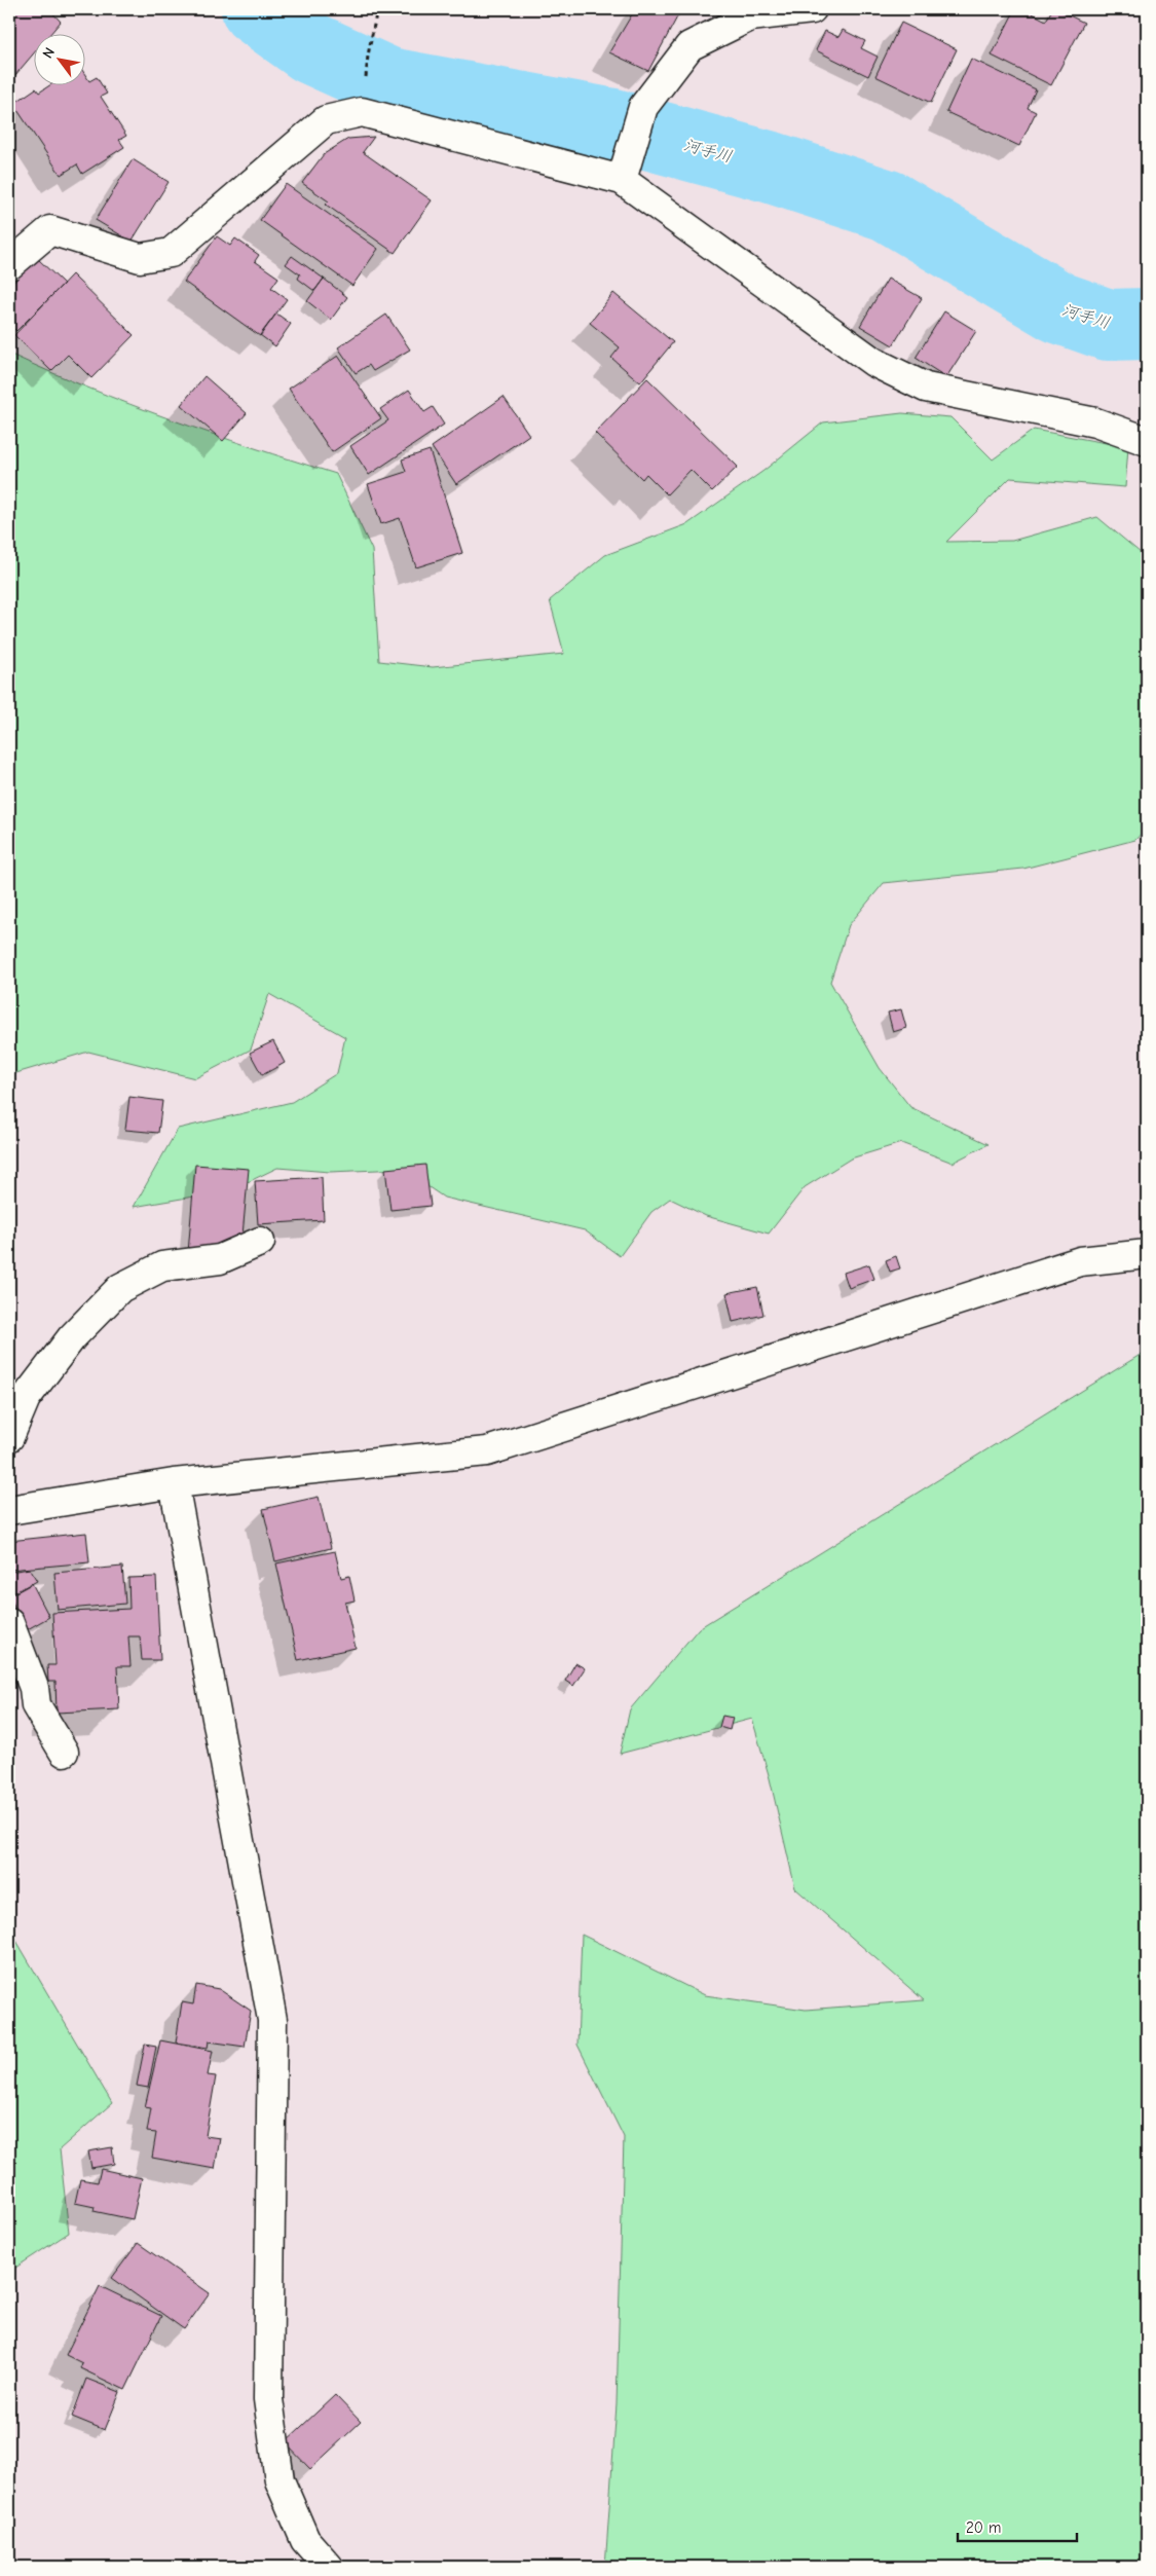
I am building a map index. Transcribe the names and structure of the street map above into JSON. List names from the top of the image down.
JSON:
{
  "water": ["河手川"],
  "scale_bar": "20 m",
  "north": "top left"
}
